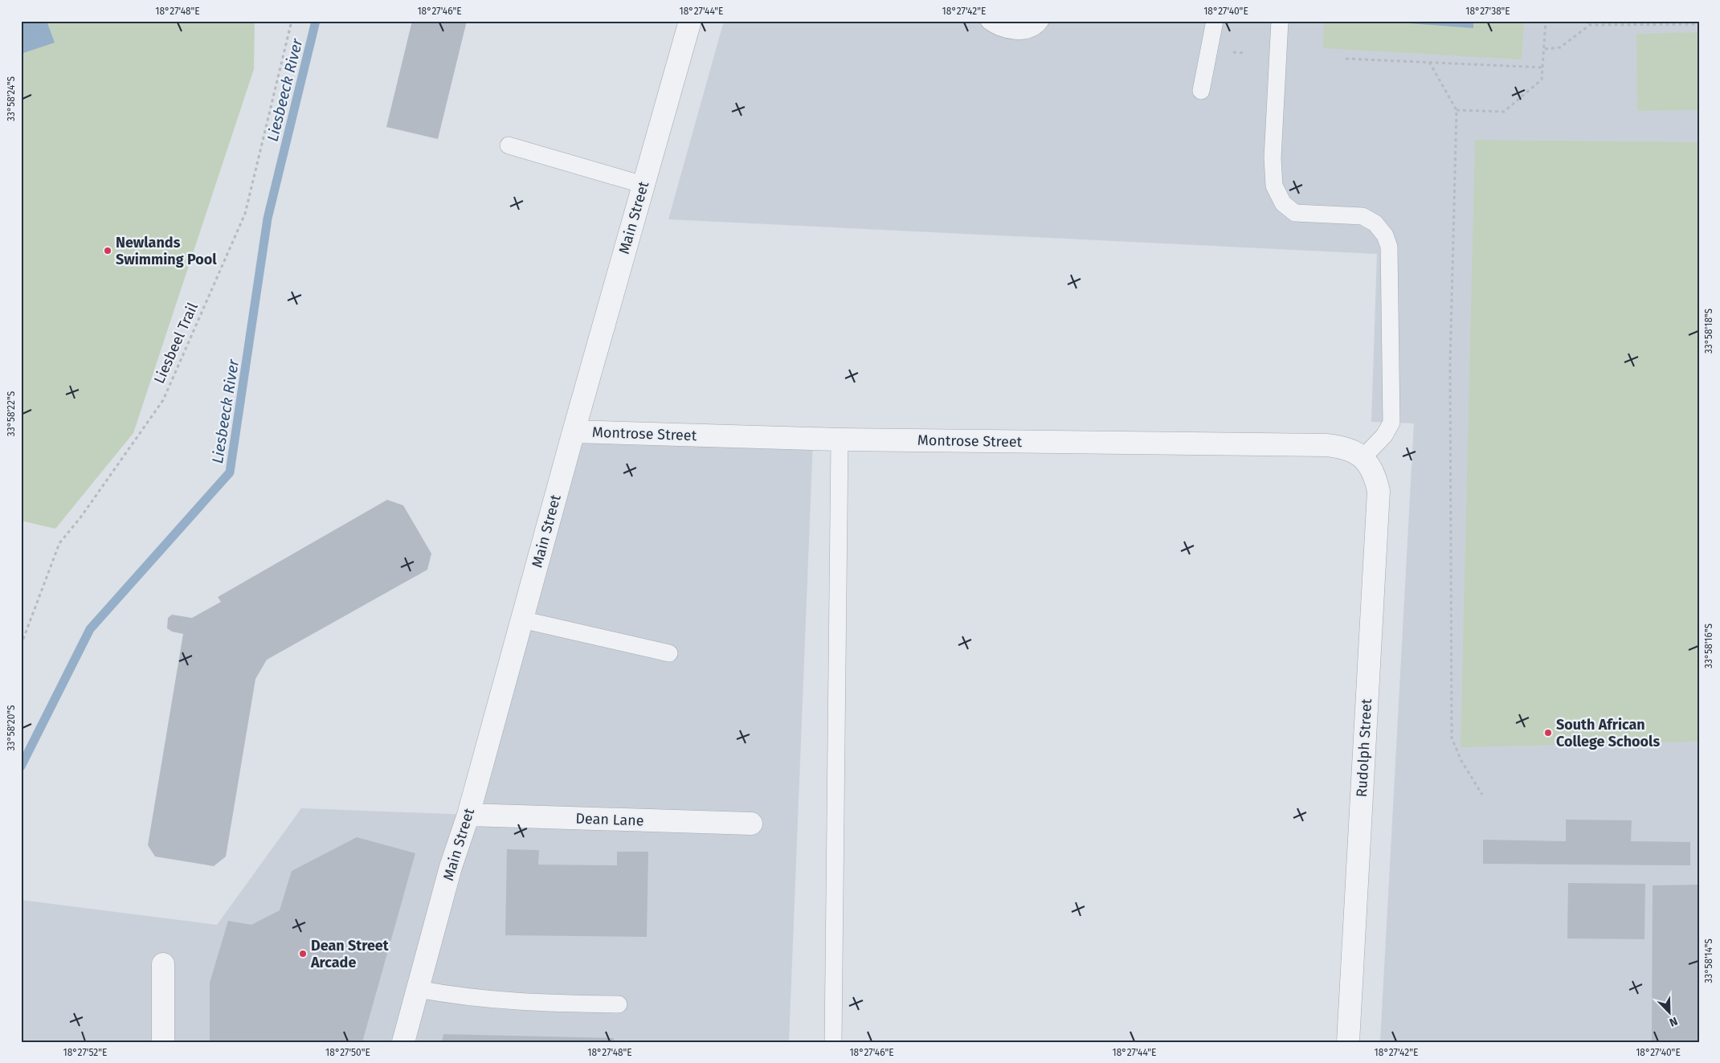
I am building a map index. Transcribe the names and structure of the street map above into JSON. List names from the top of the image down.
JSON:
{
  "streets": {
    "street": [
      "Main Street",
      "Montrose Street",
      "Rudolph Street",
      "Dean Lane"
    ],
    "path": ["Liesbeel Trail"]
  },
  "crossings": [
    ["Main Street", "Montrose Street"],
    ["Main Street", "Dean Lane"],
    ["Montrose Street", "Rudolph Street"]
  ],
  "water": ["Liesbeeck River"],
  "places": ["Newlands Swimming Pool", "South African College Schools", "Dean Street Arcade"],
  "north": "bottom right",
  "coordinates": [
    "18°27'48\"E",
    "18°27'46\"E",
    "18°27'44\"E",
    "18°27'42\"E",
    "18°27'40\"E",
    "18°27'38\"E",
    "33°58'24\"S",
    "33°58'18\"S",
    "33°58'22\"S",
    "33°58'16\"S",
    "33°58'20\"S",
    "33°58'14\"S",
    "18°27'52\"E",
    "18°27'50\"E"
  ]
}
